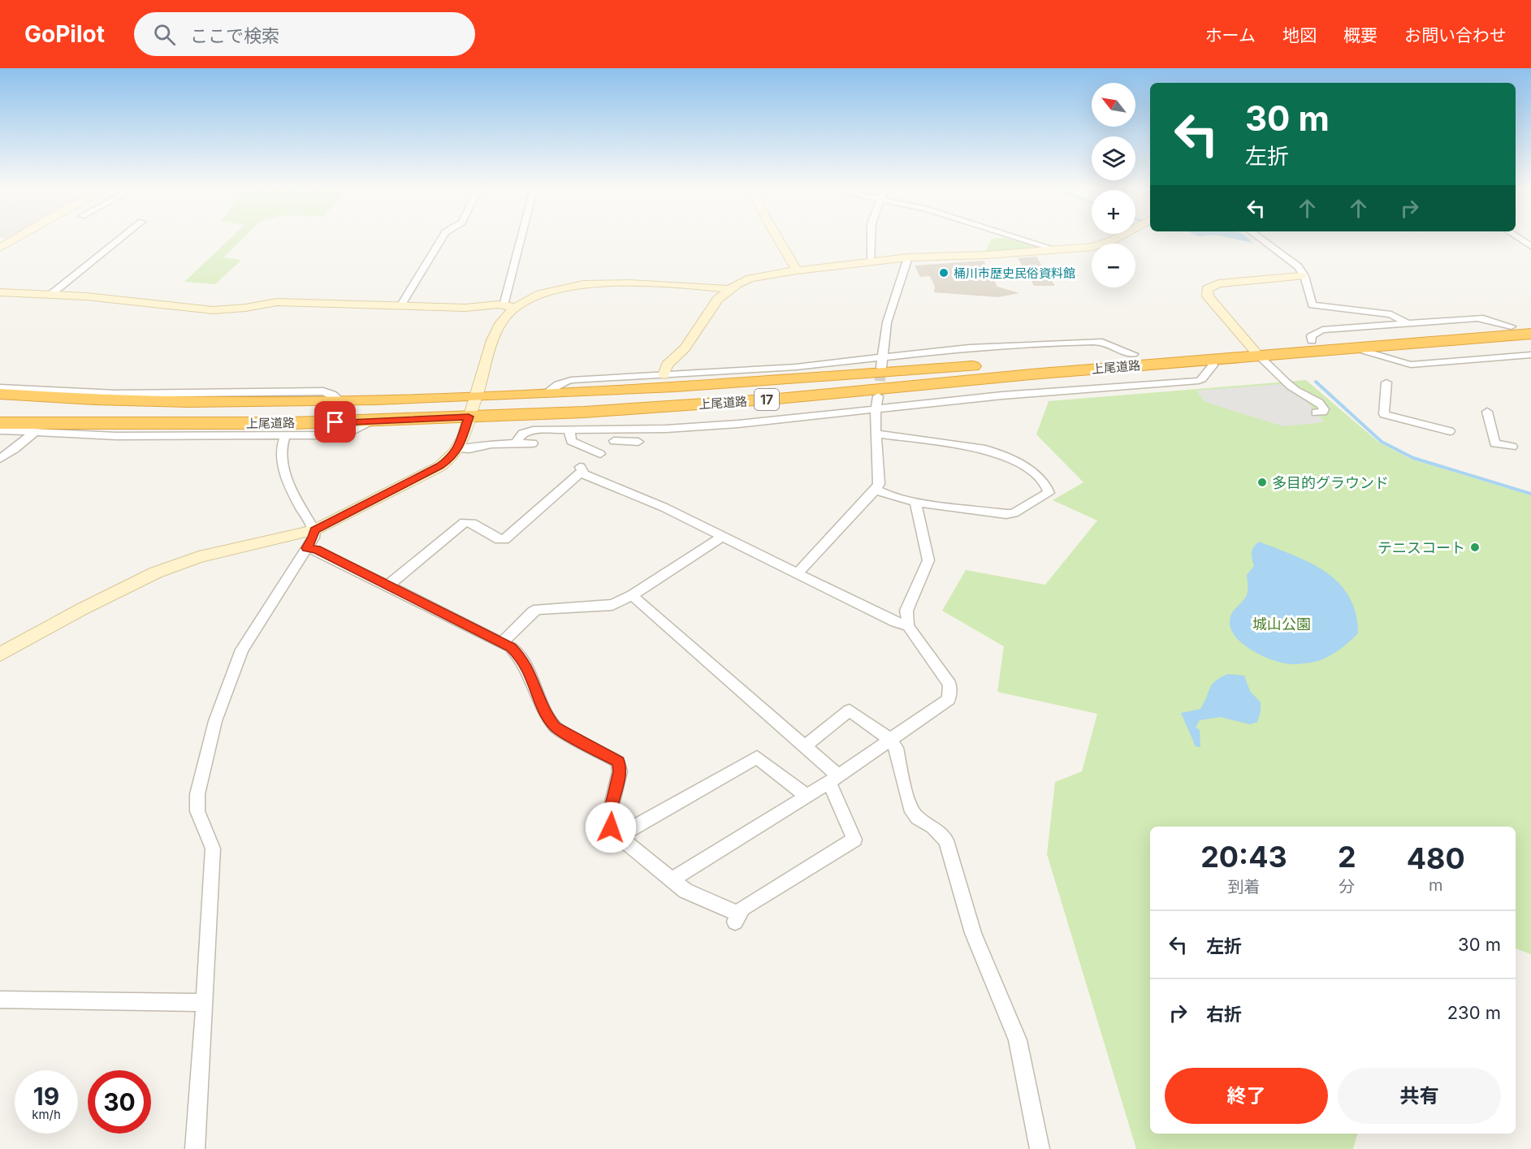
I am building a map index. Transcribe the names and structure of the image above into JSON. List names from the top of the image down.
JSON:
{
  "streets": {
    "highway": ["上尾道路", "17"]
  },
  "parks": ["城山公園"],
  "places": ["桶川市歴史民俗資料館", "多目的グラウンド", "テニスコート"],
  "north": "top left",
  "page": {
    "header": "GoPilot",
    "search": "ここで検索",
    "nav": [
      "ホーム",
      "地図",
      "概要",
      "お問い合わせ"
    ],
    "map_buttons": ["+", "−"],
    "turn": ["30 m", "左折"],
    "eta": [
      "20:43",
      "到着",
      "2",
      "分",
      "480",
      "m"
    ],
    "list": [
      {
        "name": "左折",
        "value": "30 m"
      },
      {
        "name": "右折",
        "value": "230 m"
      }
    ],
    "buttons": ["終了", "共有"],
    "speed": "19 km/h",
    "limit": "30"
  }
}
